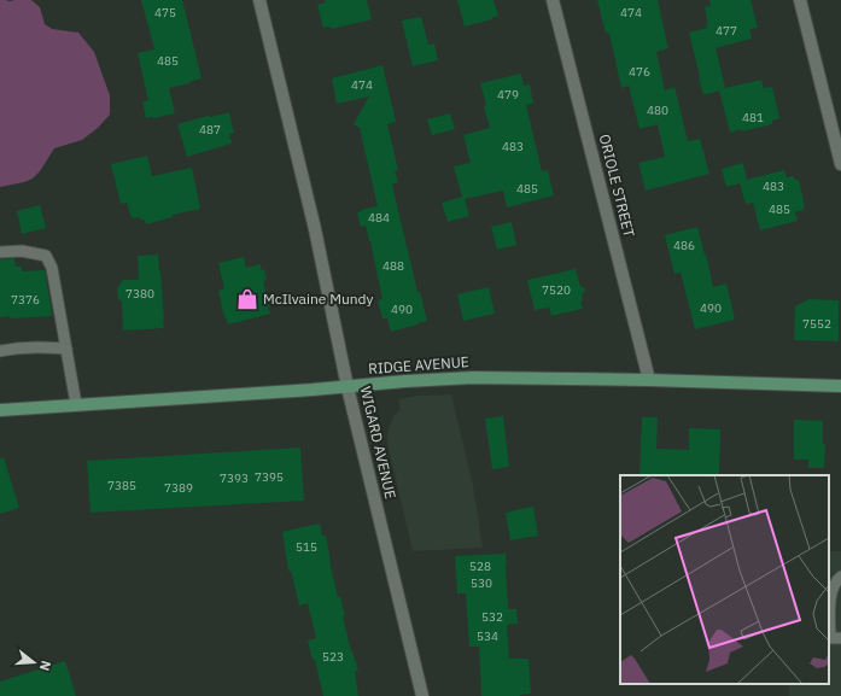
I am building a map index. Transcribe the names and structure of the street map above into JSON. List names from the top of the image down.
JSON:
{
  "streets": {
    "main road": ["RIDGE AVENUE"],
    "street": ["ORIOLE STREET", "WIGARD AVENUE"]
  },
  "crossings": [
    ["ORIOLE STREET", "RIDGE AVENUE"],
    ["RIDGE AVENUE", "WIGARD AVENUE"]
  ],
  "places": {
    "shop": ["McIlvaine Mundy"]
  },
  "house_numbers": [
    "475",
    "474",
    "477",
    "485",
    "476",
    "474",
    "479",
    "480",
    "481",
    "487",
    "483",
    "483",
    "485",
    "485",
    "484",
    "486",
    "488",
    "7520",
    "7380",
    "7376",
    "490",
    "490",
    "7552",
    "7395",
    "7393",
    "7385",
    "7389",
    "515",
    "528",
    "530",
    "532",
    "534",
    "523"
  ],
  "north": "right"
}
